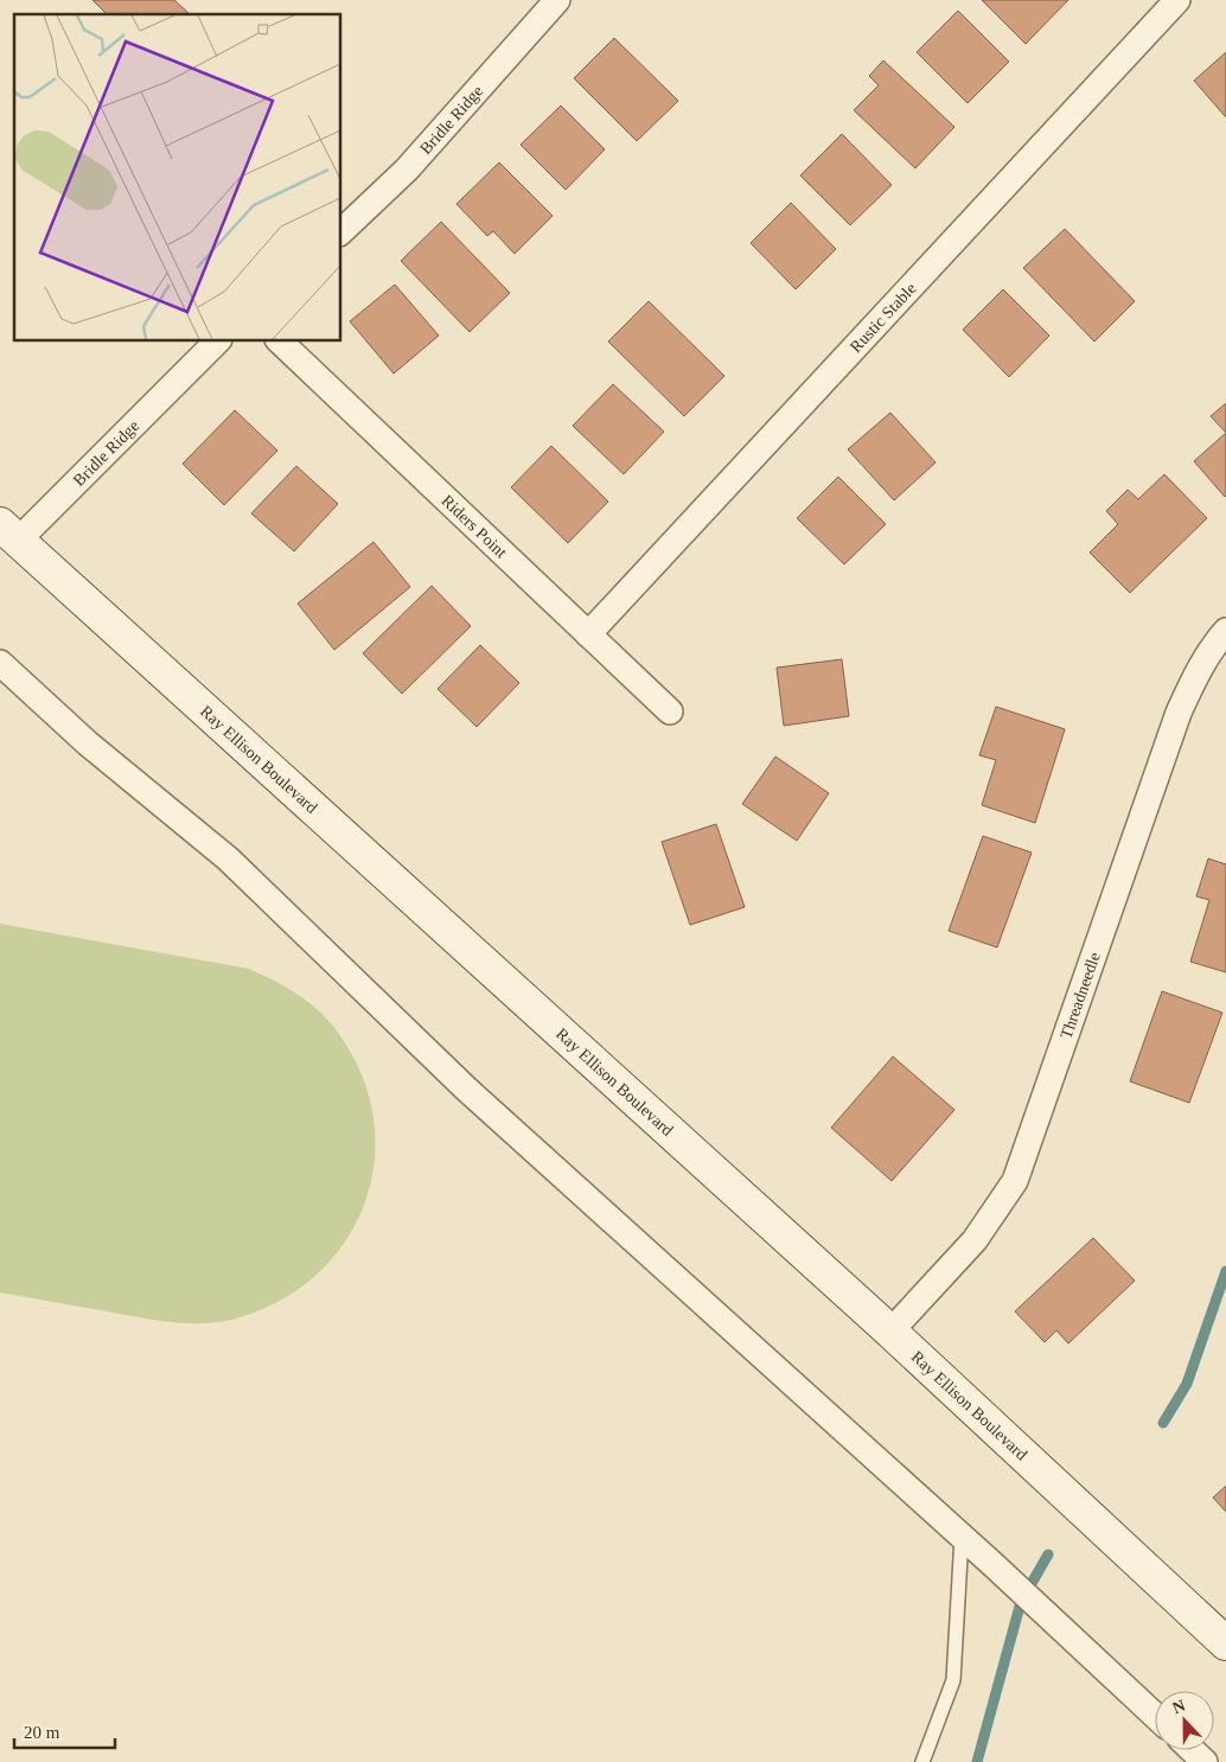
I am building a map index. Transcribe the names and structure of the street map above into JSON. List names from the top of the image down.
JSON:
{
  "streets": {
    "street": [
      "Bridle Ridge",
      "Rustic Stable",
      "Riders Point",
      "Ray Ellison Boulevard",
      "Threadneedle"
    ]
  },
  "crossings": [
    ["Bridle Ridge", "Ray Ellison Boulevard"],
    ["Rustic Stable", "Riders Point"],
    ["Ray Ellison Boulevard", "Threadneedle"]
  ],
  "scale_bar": "20 m",
  "north": "top"
}
